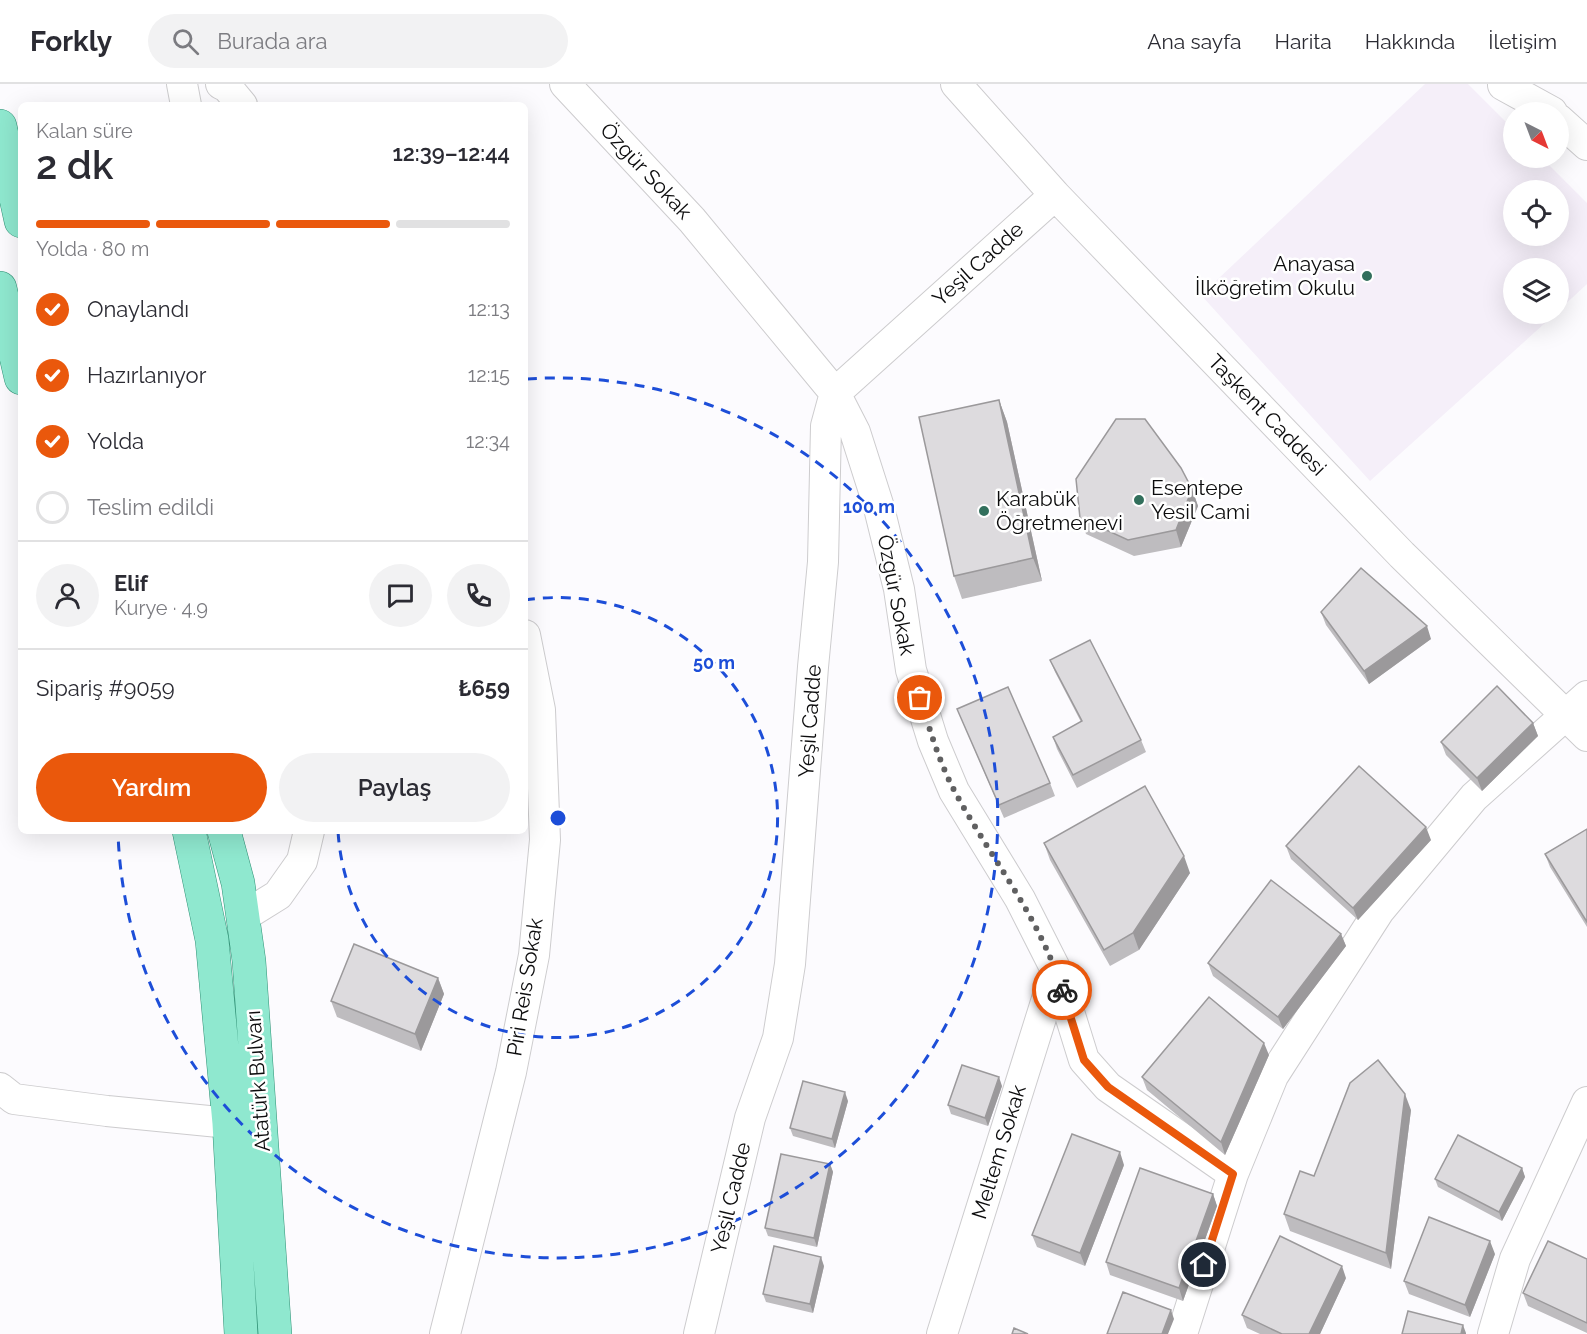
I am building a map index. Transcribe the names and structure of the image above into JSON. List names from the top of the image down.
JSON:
{
  "streets": {
    "main road": ["Atatürk Bulvarı"],
    "street": [
      "Özgür Sokak",
      "Yeşil Cadde",
      "Taşkent Caddesi",
      "Piri Reis Sokak",
      "Meltem Sokak"
    ]
  },
  "crossings": [
    ["Özgür Sokak", "Yeşil Cadde"],
    ["Özgür Sokak", "Meltem Sokak"],
    ["Yeşil Cadde", "Taşkent Caddesi"]
  ],
  "places": ["Anayasa İlköğretim Okulu", "Esentepe Yesil Cami", "Karabük Öğretmenevi"],
  "north": "bottom right",
  "page": {
    "header": "Forkly",
    "search": "Burada ara",
    "nav": [
      "Ana sayfa",
      "Harita",
      "Hakkında",
      "İletişim"
    ],
    "heading": ["2 dk", "Kalan süre", "12:39–12:44"],
    "panel": [
      "Elif",
      "Kurye · 4.9",
      "Sipariş #9059",
      "₺659"
    ],
    "bar": "Yolda · 80 m",
    "list": [
      ["Onaylandı", "12:13"],
      ["Hazırlanıyor", "12:15"],
      ["Yolda", "12:34"],
      "Teslim edildi"
    ],
    "buttons": ["Yardım", "Paylaş"]
  },
  "rings": ["100 m", "50 m"]
}
